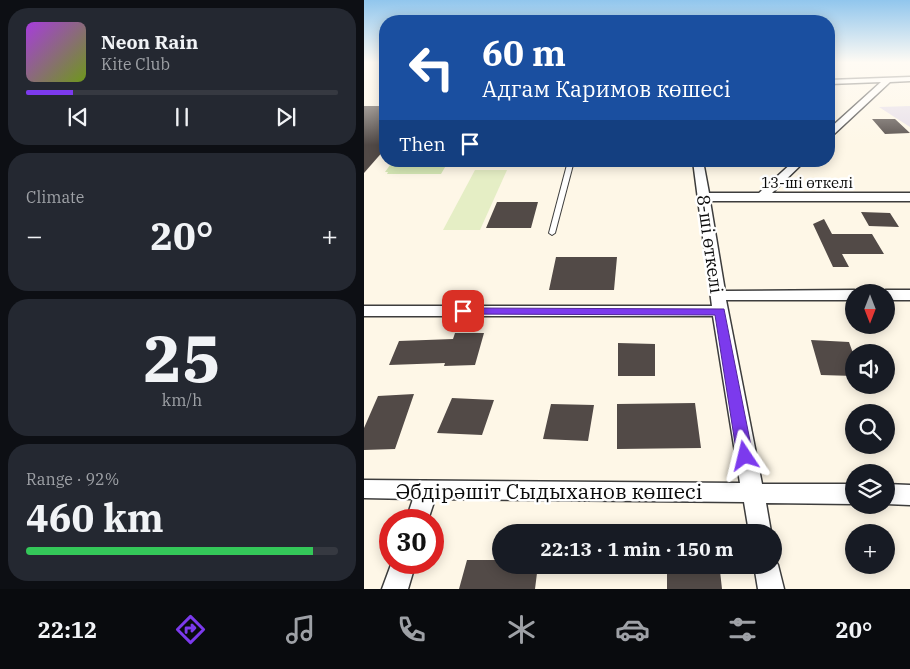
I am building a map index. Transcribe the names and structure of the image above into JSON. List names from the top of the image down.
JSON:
{
  "streets": {
    "street": ["13-ші өткелі", "8-ші өткелі", "Әбдірәшіт Сыдыханов көшесі"]
  },
  "crossings": [
    ["13-ші өткелі", "8-ші өткелі"],
    ["8-ші өткелі", "Әбдірәшіт Сыдыханов көшесі"]
  ],
  "north": "bottom",
  "page": {
    "turn": ["60 m", "Адгам Каримов көшесі"],
    "song": ["Neon Rain", "Kite Club"],
    "then": "Then",
    "tile": [
      "Climate",
      ["25", "km/h"],
      ["Range · 92%", "460 km"]
    ],
    "heat": ["−", "20°", "+"],
    "map_buttons": "+",
    "limit": "30",
    "trip": "22:13 · 1 min · 150 m",
    "tabs": ["22:12", "20°"]
  }
}
